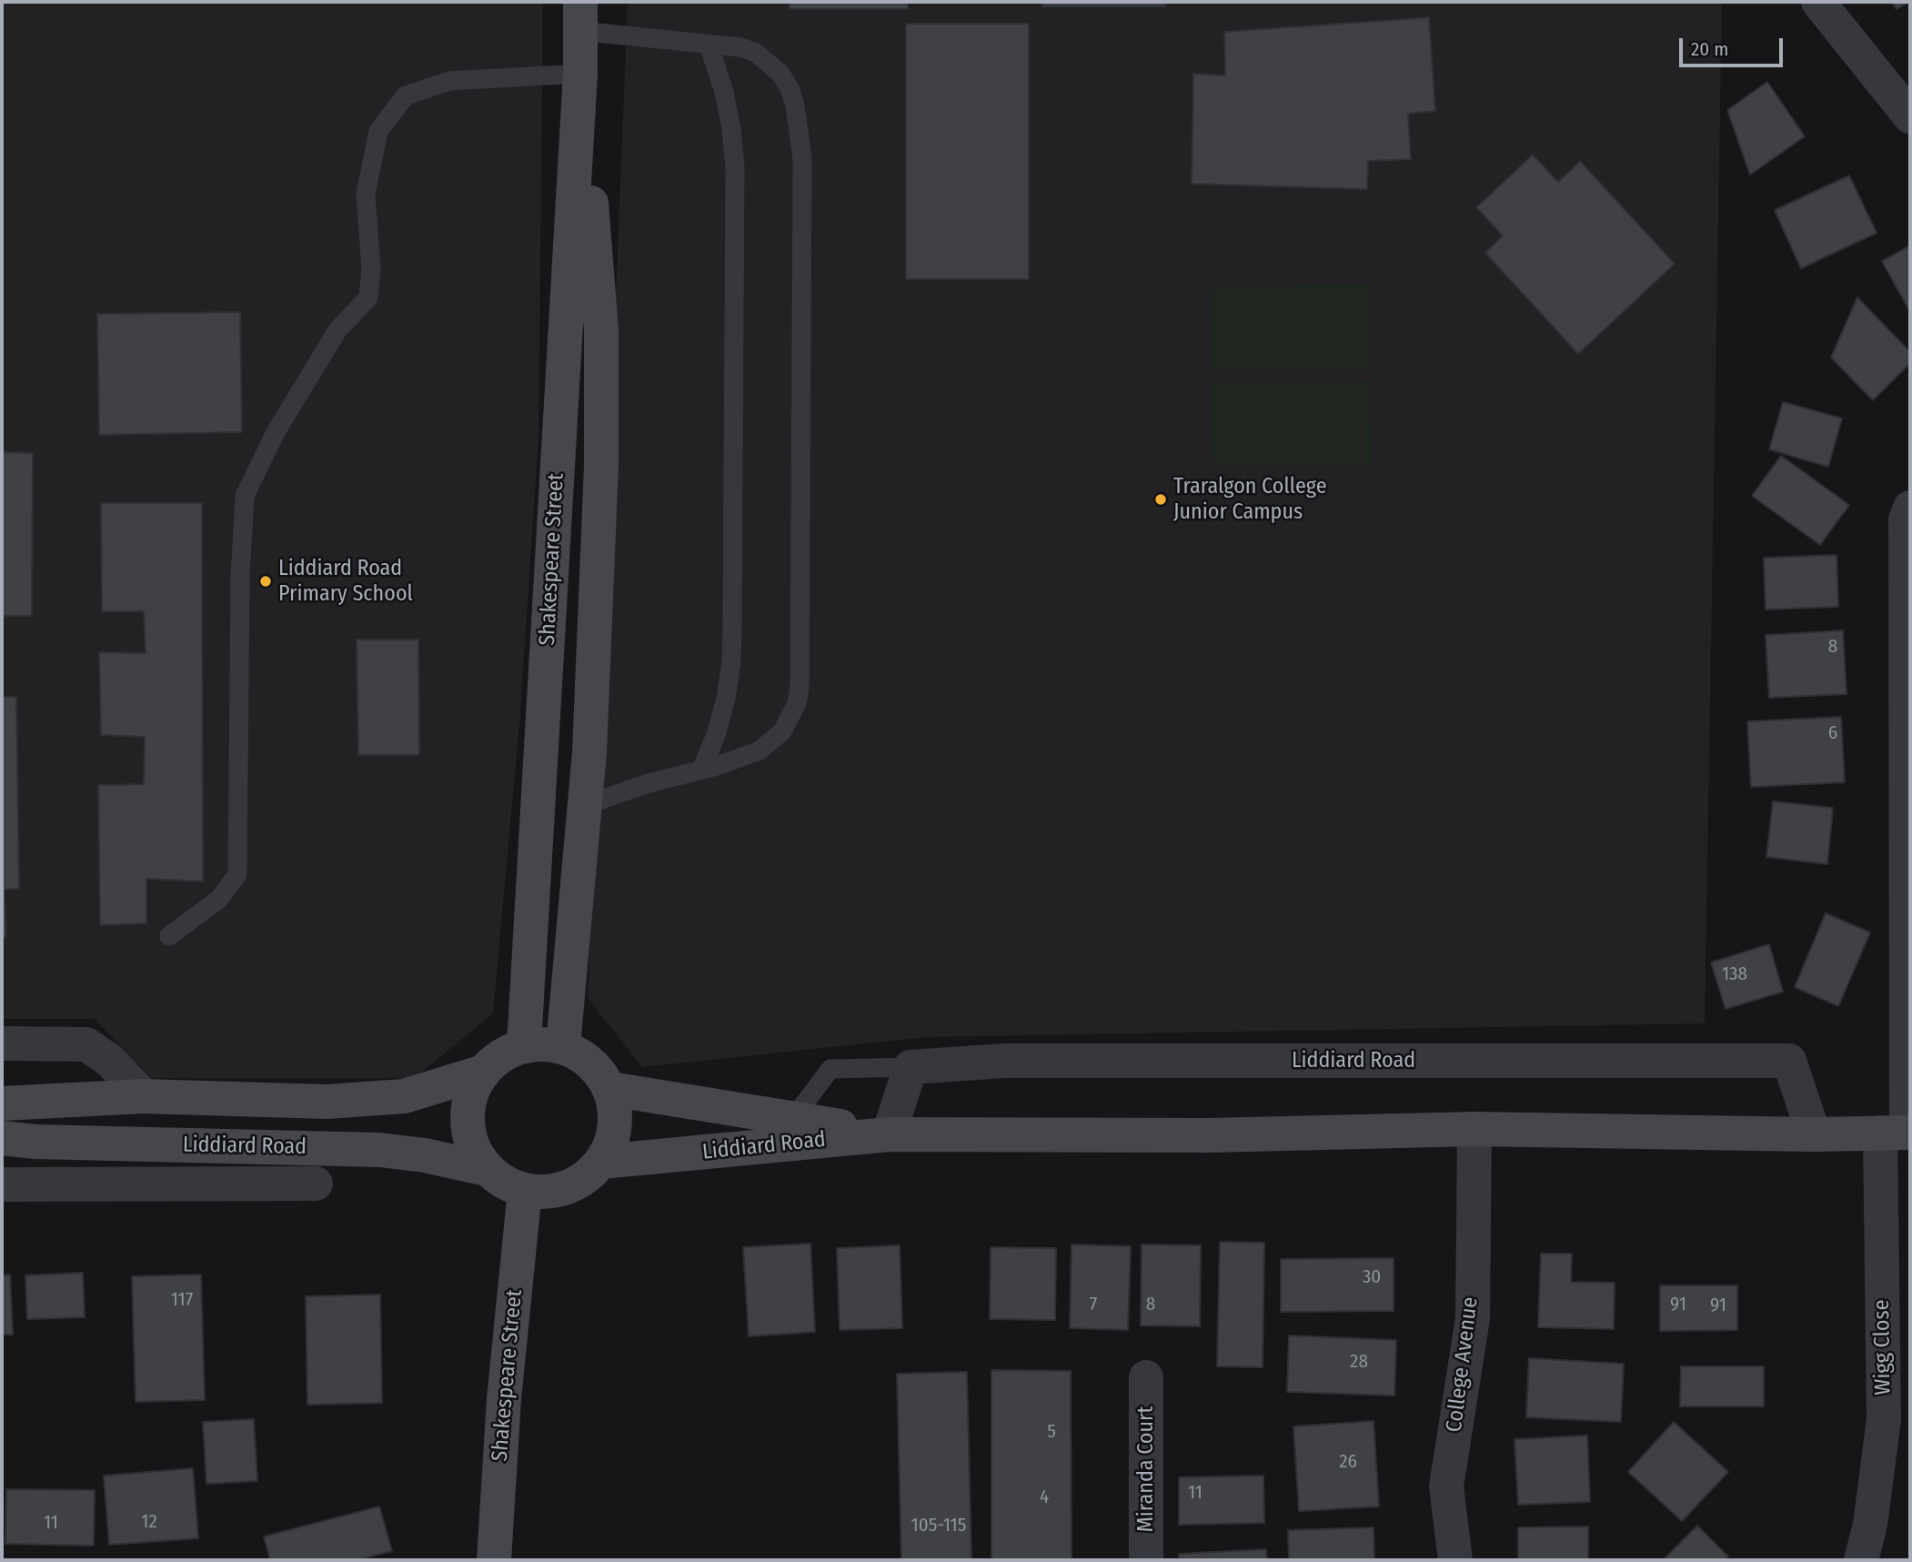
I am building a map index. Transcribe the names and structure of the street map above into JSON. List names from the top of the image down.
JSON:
{
  "streets": {
    "street": [
      "Shakespeare Street",
      "Liddiard Road",
      "Wigg Close",
      "College Avenue",
      "Miranda Court"
    ]
  },
  "crossings": [
    ["Shakespeare Street", "Liddiard Road"],
    ["Liddiard Road", "Wigg Close"],
    ["Liddiard Road", "College Avenue"]
  ],
  "places": ["Traralgon College Junior Campus", "Liddiard Road Primary School"],
  "house_numbers": [
    "8",
    "6",
    "138",
    "30",
    "117",
    "7",
    "8",
    "91",
    "91",
    "28",
    "5",
    "26",
    "11",
    "4",
    "12",
    "11",
    "105-115"
  ],
  "scale_bar": "20 m"
}
